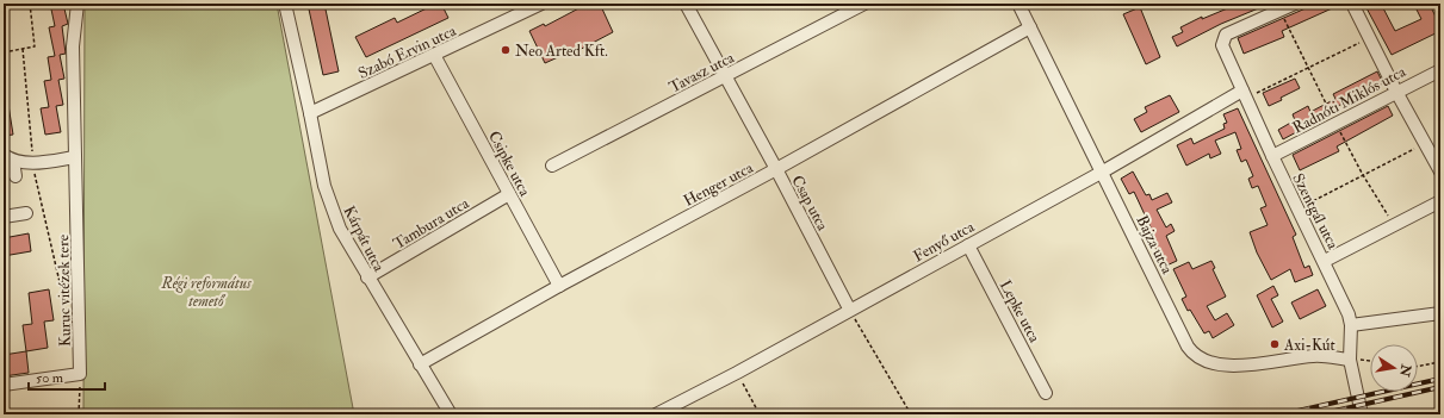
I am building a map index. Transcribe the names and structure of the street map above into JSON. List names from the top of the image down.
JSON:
{
  "streets": {
    "street": [
      "Szabó Ervin utca",
      "Tavasz utca",
      "Radnóti Miklós utca",
      "Csipke utca",
      "Henger utca",
      "Csap utca",
      "Szentgál utca",
      "Tambura utca",
      "Kárpát utca",
      "Fenyő utca",
      "Bajza utca",
      "Kuruc vitézek tere",
      "Lepke utca"
    ]
  },
  "crossings": [
    ["Szabó Ervin utca", "Csipke utca"],
    ["Szabó Ervin utca", "Kárpát utca"],
    ["Tavasz utca", "Csap utca"],
    ["Radnóti Miklós utca", "Szentgál utca"],
    ["Csipke utca", "Henger utca"],
    ["Csipke utca", "Tambura utca"],
    ["Henger utca", "Csap utca"],
    ["Henger utca", "Kárpát utca"],
    ["Henger utca", "Bajza utca"],
    ["Csap utca", "Fenyő utca"],
    ["Szentgál utca", "Fenyő utca"],
    ["Szentgál utca", "Bajza utca"],
    ["Tambura utca", "Kárpát utca"],
    ["Fenyő utca", "Bajza utca"],
    ["Fenyő utca", "Lepke utca"]
  ],
  "parks": ["Régi református temető"],
  "places": ["Neo Arted Kft.", "Axi-Kút"],
  "scale_bar": "50 m",
  "north": "right"
}
